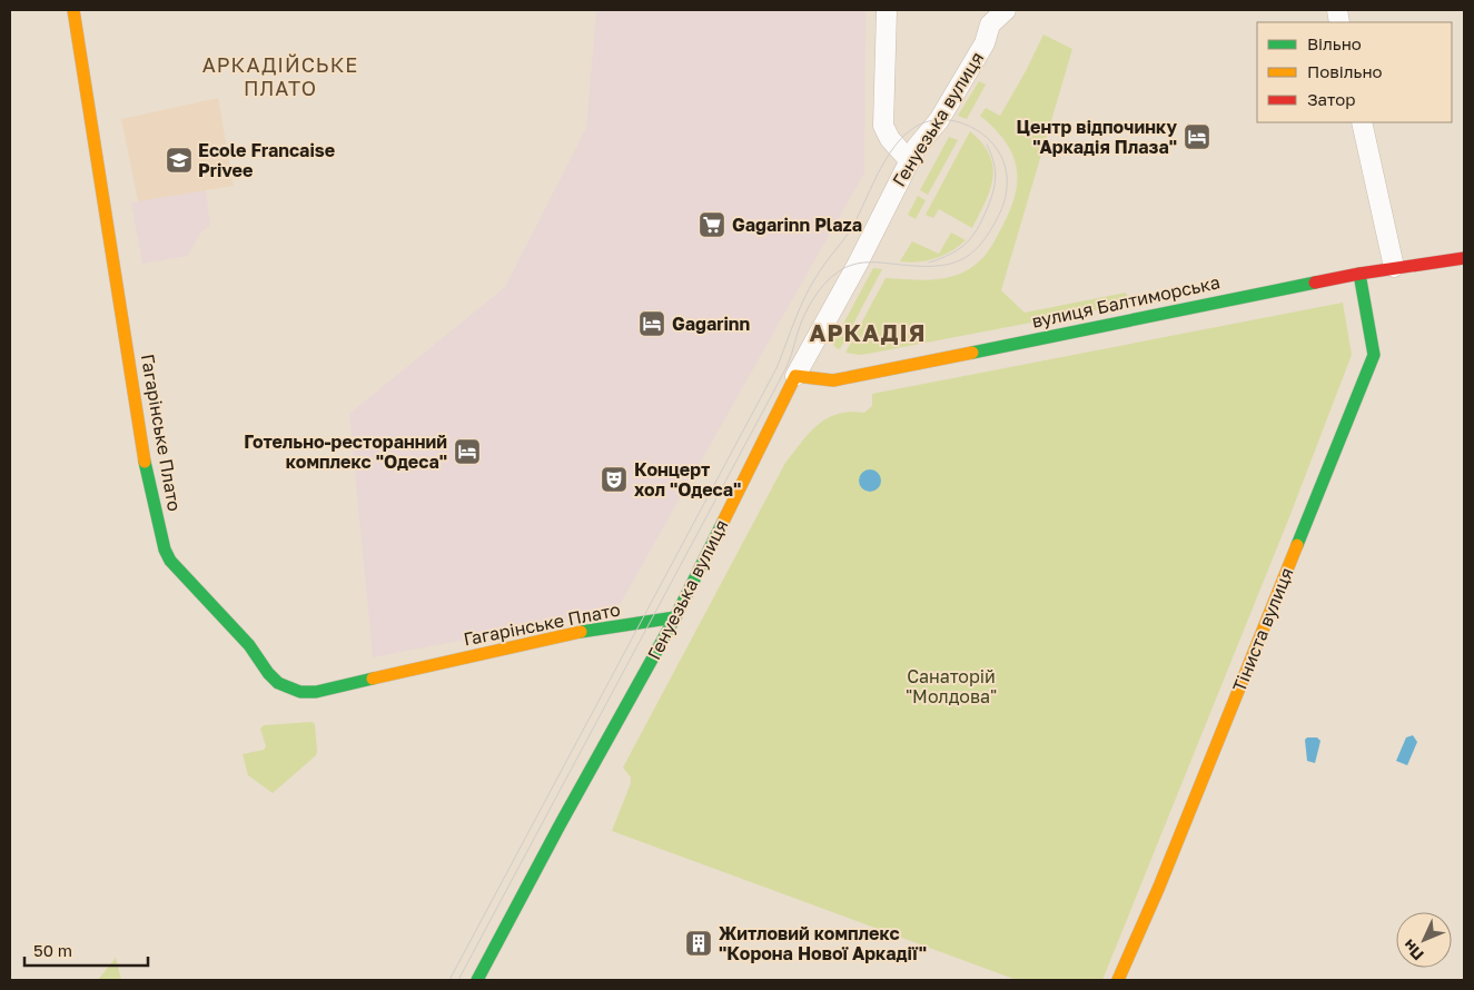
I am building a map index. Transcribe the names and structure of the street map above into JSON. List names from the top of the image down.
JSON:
{
  "streets": {
    "street": [
      "Генуезька вулиця",
      "вулиця Балтиморська",
      "Гагарінське Плато",
      "Тіниста вулиця"
    ]
  },
  "crossings": [
    ["Генуезька вулиця", "вулиця Балтиморська"],
    ["Генуезька вулиця", "Гагарінське Плато"],
    ["вулиця Балтиморська", "Тіниста вулиця"]
  ],
  "districts": ["АРКАДІЙСЬКЕ ПЛАТО", "АРКАДІЯ"],
  "parks": ["Санаторій \"Молдова\""],
  "places": {
    "hotel": ["Центр відпочинку \"Аркадія Плаза\"", "Gagarinn", "Готельно-ресторанний комплекс \"Одеса\""],
    "school or university": ["Ecole Francaise Privee"],
    "supermarket": ["Gagarinn Plaza"],
    "theatre": ["Концерт хол \"Одеса\""],
    "building": ["Житловий комплекс \"Корона Нової Аркадії\""]
  },
  "legend": ["Вільно", "Повільно", "Затор"],
  "scale_bar": "50 m",
  "north": "bottom left"
}
